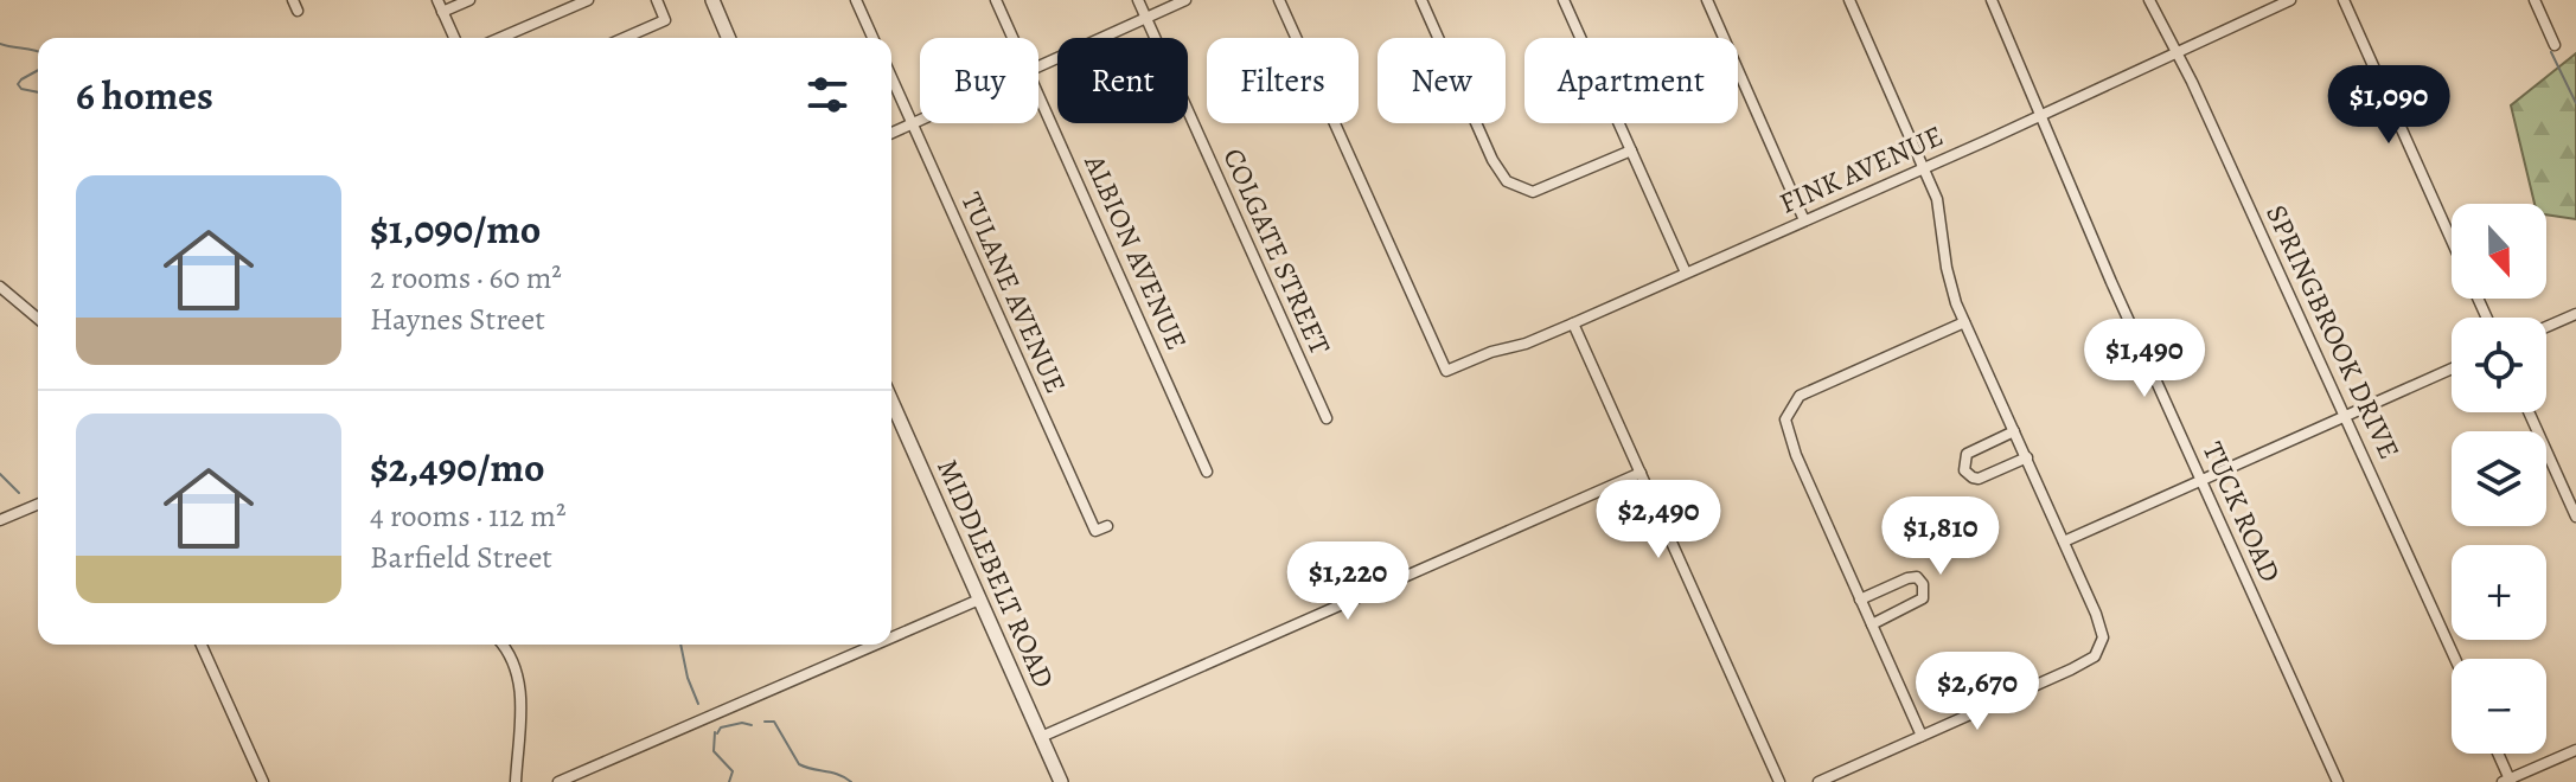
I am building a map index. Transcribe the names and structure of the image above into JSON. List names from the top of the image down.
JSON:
{
  "streets": {
    "street": [
      "FINK AVENUE",
      "COLGATE STREET",
      "ALBION AVENUE",
      "TULANE AVENUE",
      "SPRINGBROOK DRIVE",
      "TUCK ROAD",
      "MIDDLEBELT ROAD"
    ]
  },
  "crossings": [
    ["FINK AVENUE", "SPRINGBROOK DRIVE"],
    ["FINK AVENUE", "TUCK ROAD"]
  ],
  "north": "bottom",
  "page": {
    "chip": [
      "Buy",
      "Rent",
      "Filters",
      "New",
      "Apartment"
    ],
    "heading": "6 homes",
    "price": [
      "$1,090",
      "$1,490",
      "$2,490",
      "$1,810",
      "$1,220",
      "$2,670"
    ],
    "list": [
      {
        "name": "$1,090/mo",
        "note": "2 rooms · 60 m² · Haynes Street"
      },
      {
        "name": "$2,490/mo",
        "note": "4 rooms · 112 m² · Barfield Street"
      }
    ],
    "map_buttons": ["+", "−"]
  }
}
